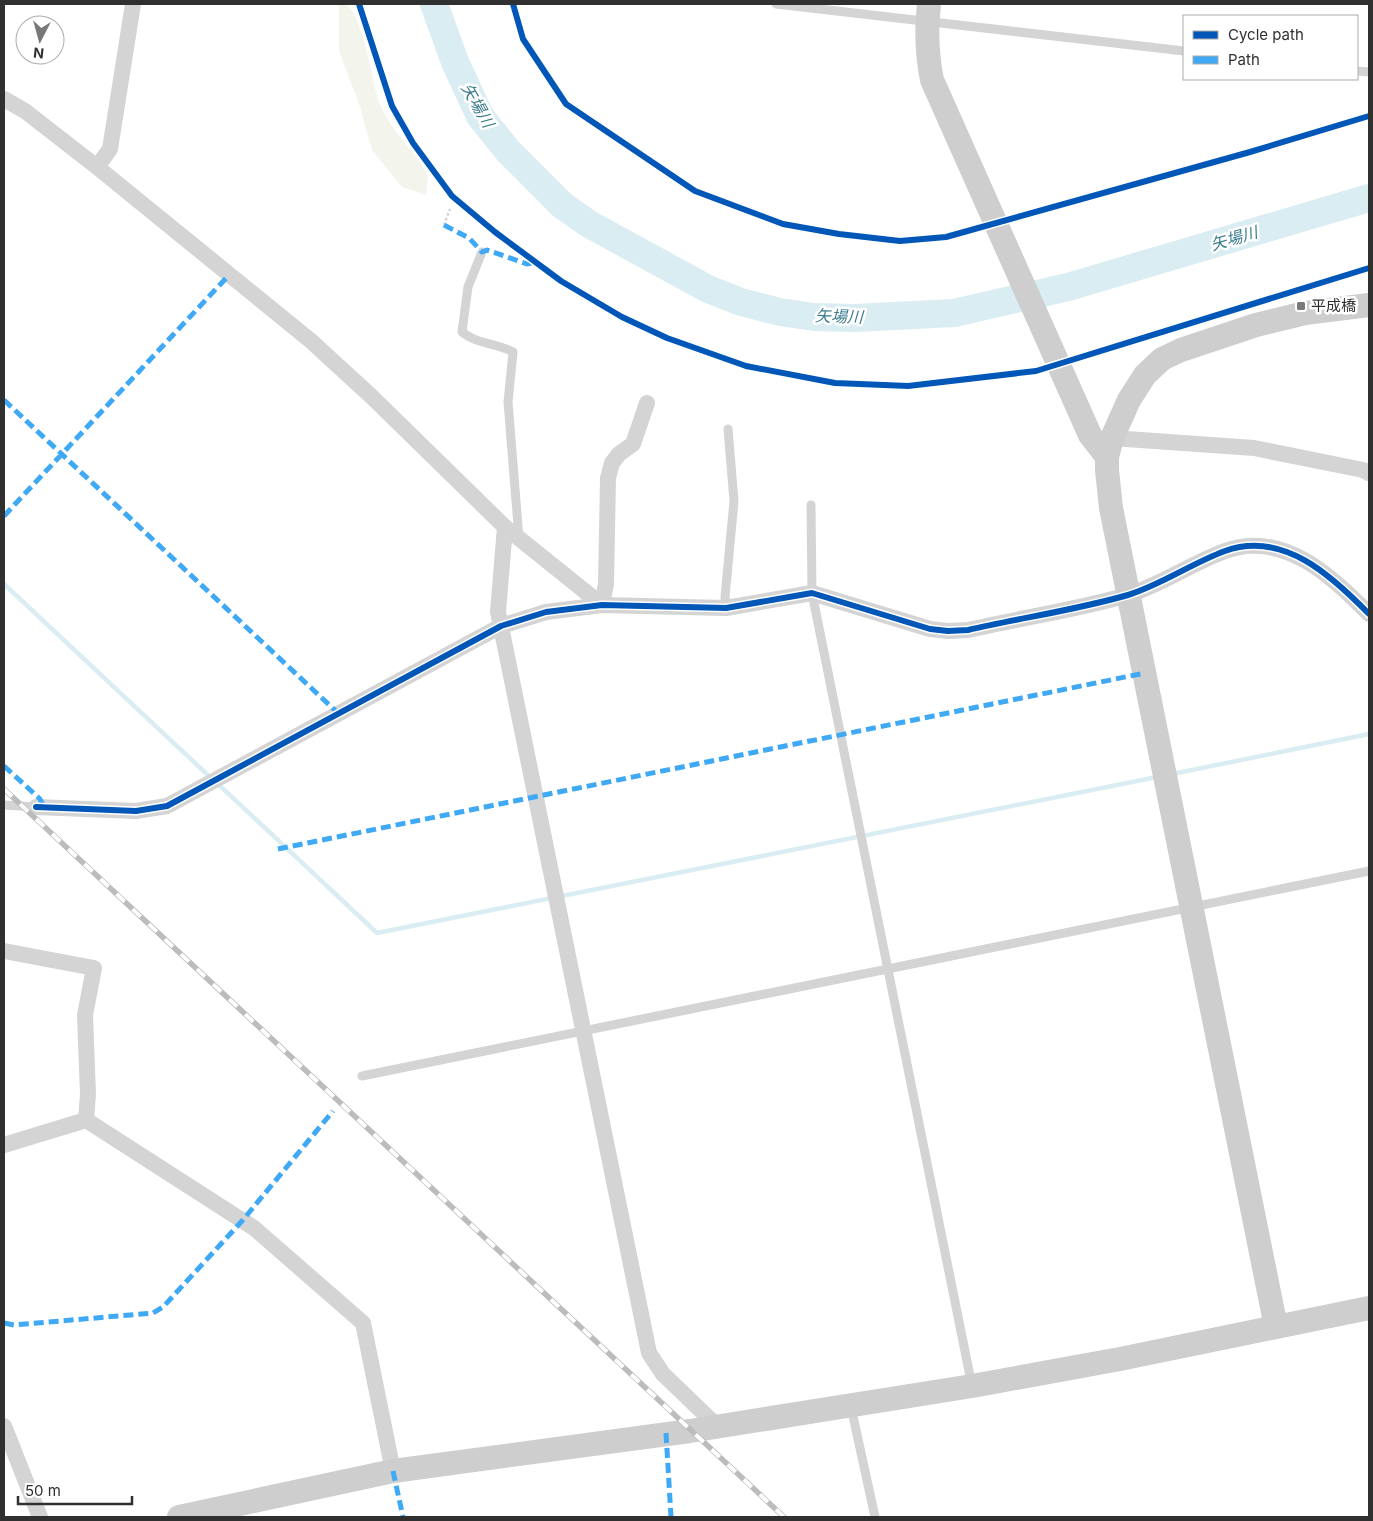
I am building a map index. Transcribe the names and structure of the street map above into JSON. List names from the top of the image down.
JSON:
{
  "water": ["矢場川"],
  "places": {
    "transit": ["平成橋"]
  },
  "legend": ["Cycle path", "Path"],
  "scale_bar": "50 m",
  "north": "bottom"
}
